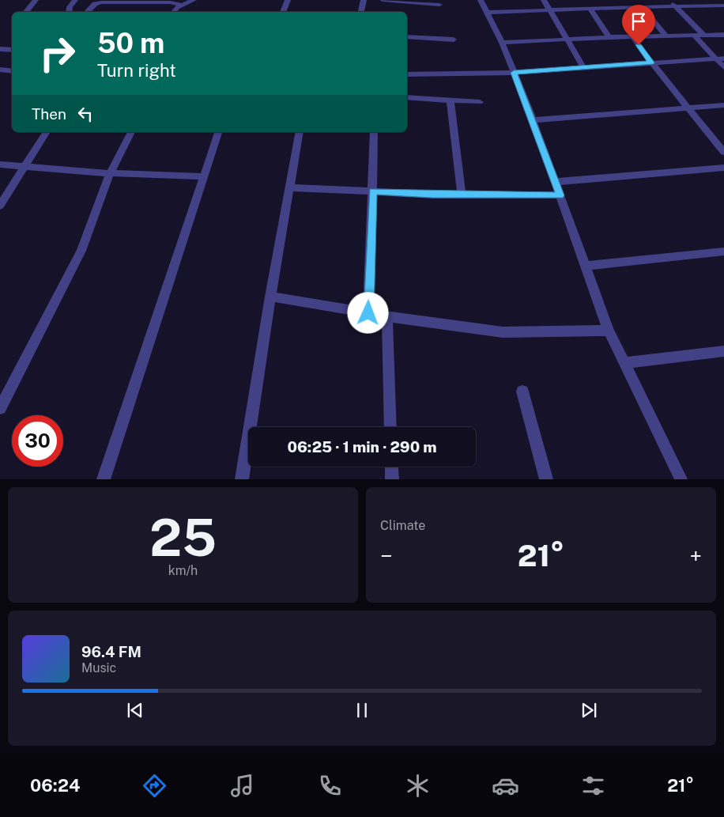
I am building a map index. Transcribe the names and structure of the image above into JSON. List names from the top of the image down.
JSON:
{
  "page": {
    "turn": ["50 m", "Turn right"],
    "then": "Then",
    "limit": "30",
    "trip": "06:25 · 1 min · 290 m",
    "tile": [
      ["25", "km/h"],
      "Climate"
    ],
    "heat": ["−", "21°", "+"],
    "song": ["96.4 FM", "Music"],
    "tabs": ["06:24", "21°"]
  }
}
